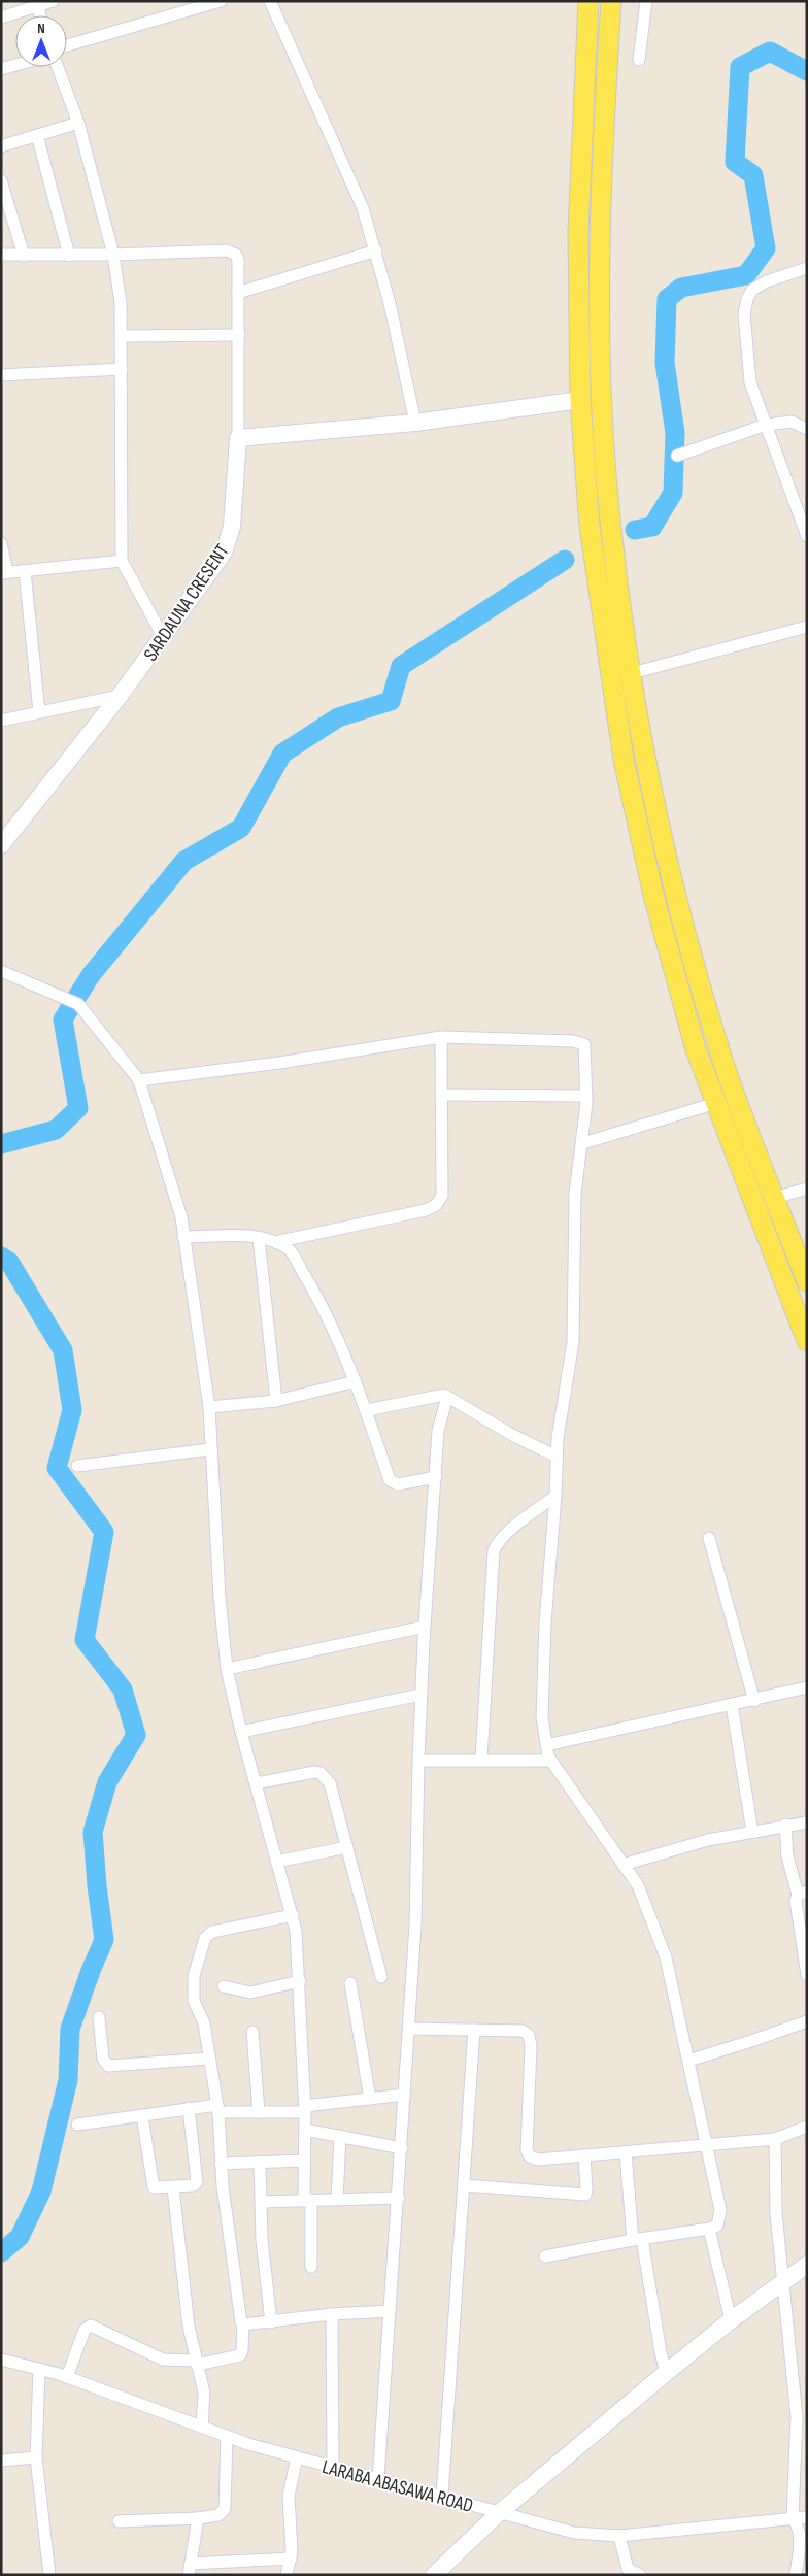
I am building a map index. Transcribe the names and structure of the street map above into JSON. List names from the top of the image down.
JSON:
{
  "streets": {
    "street": ["SARDAUNA CRESENT", "LARABA ABASAWA ROAD"]
  },
  "north": "top"
}
